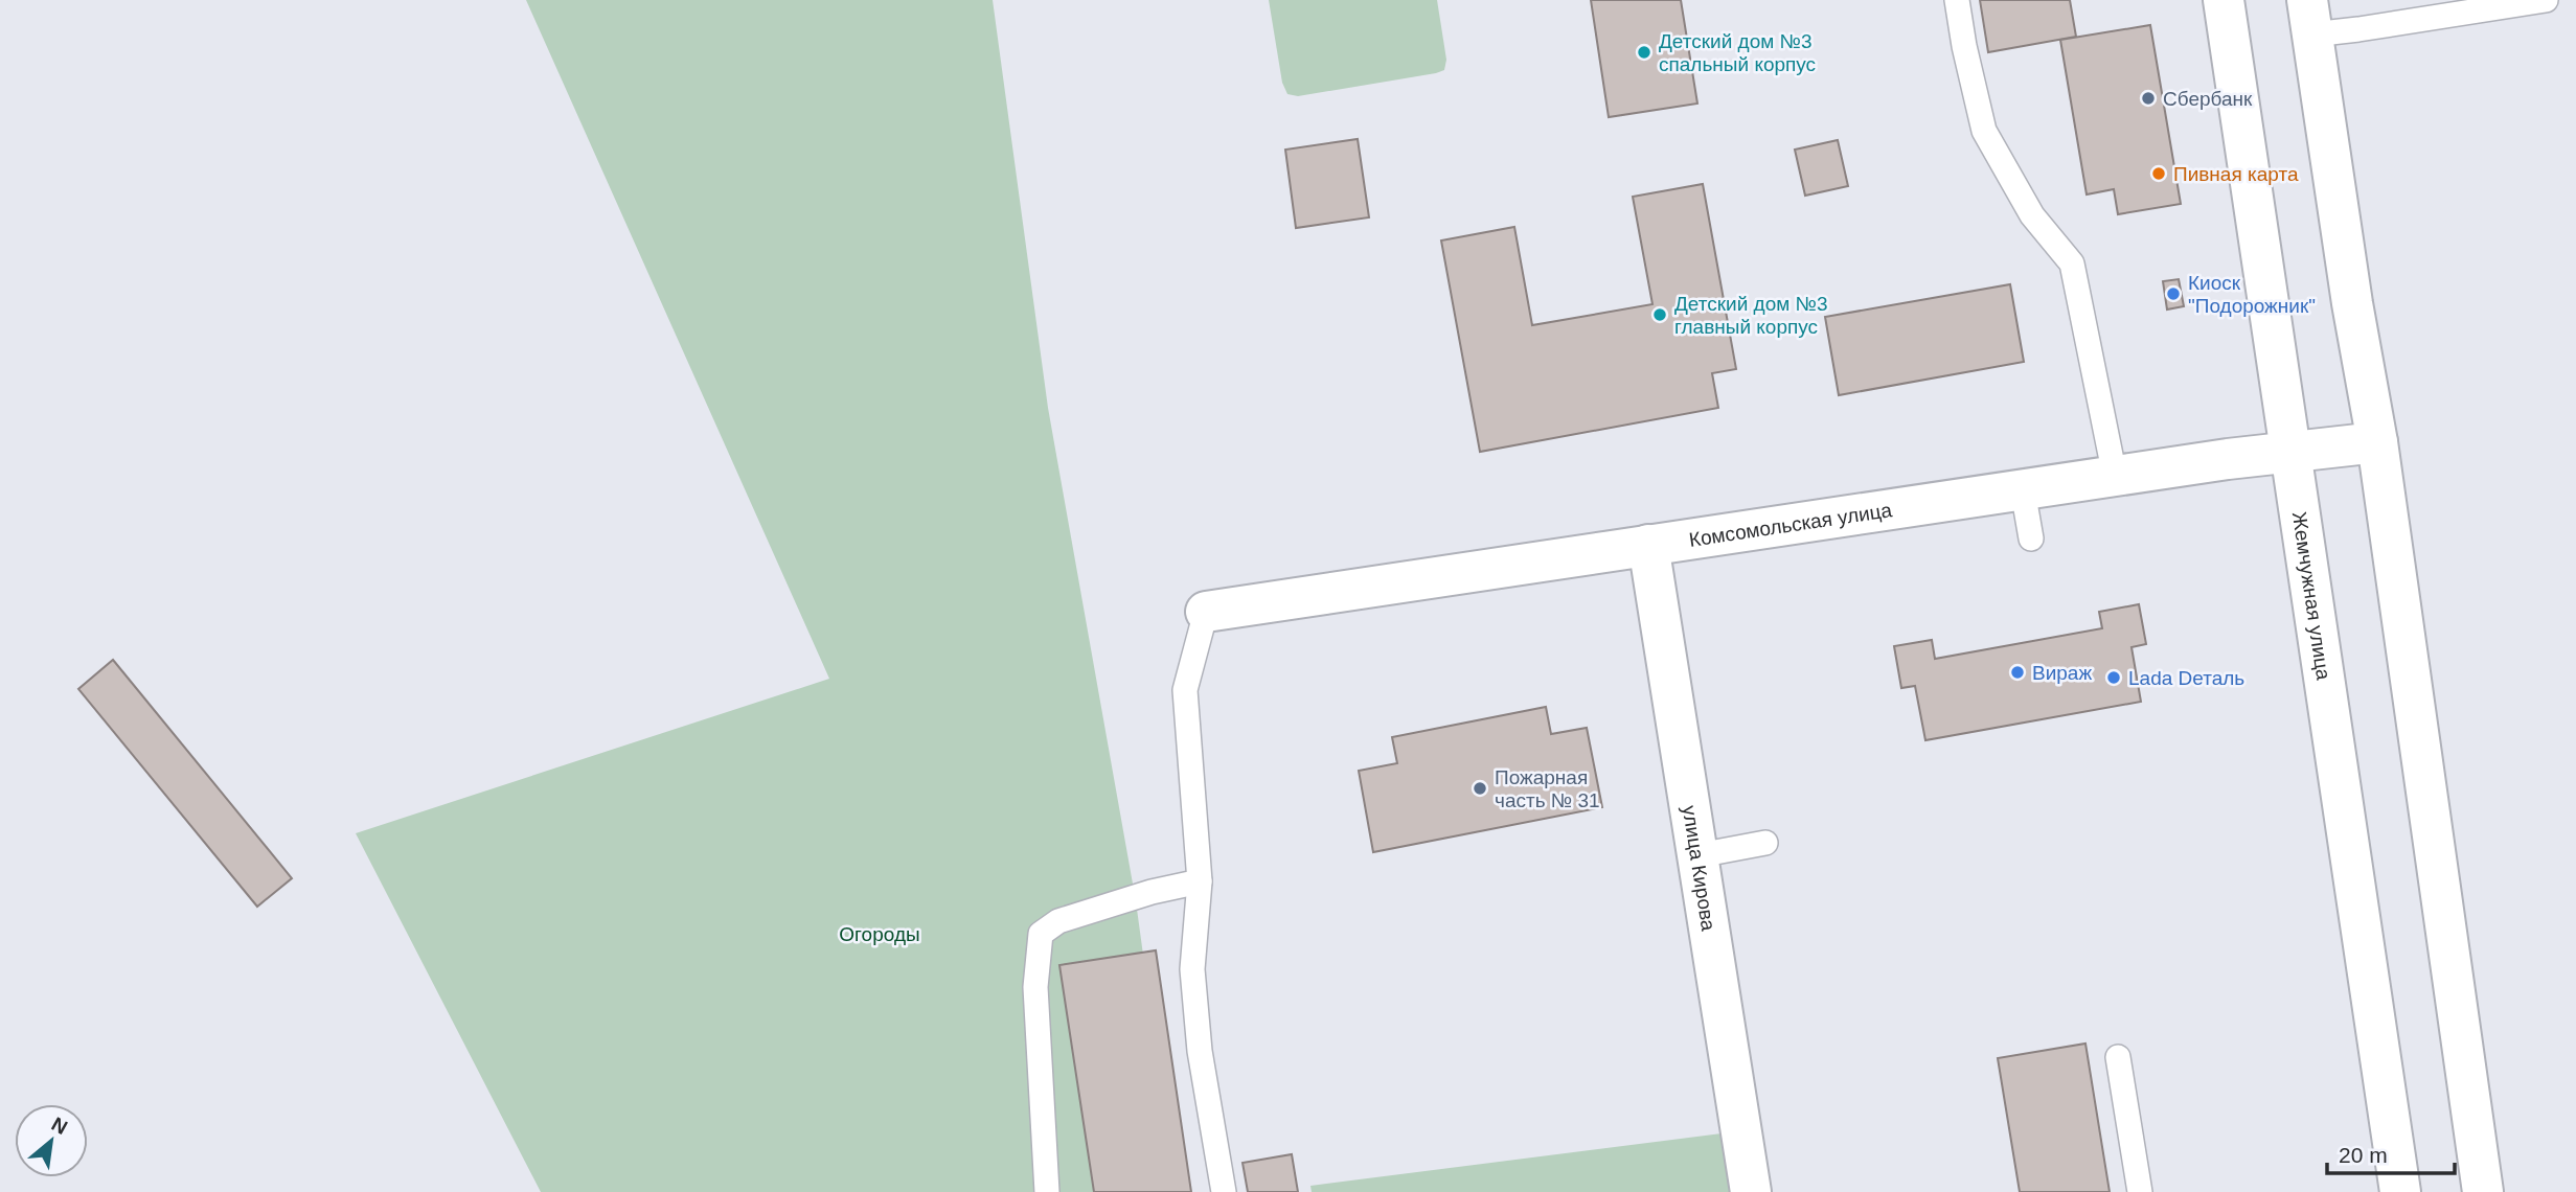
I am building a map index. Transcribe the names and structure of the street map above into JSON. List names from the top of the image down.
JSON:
{
  "streets": {
    "main road": ["Комсомольская улица", "Жемчужная улица", "улица Кирова"]
  },
  "crossings": [
    ["Комсомольская улица", "Жемчужная улица"],
    ["Комсомольская улица", "улица Кирова"]
  ],
  "parks": ["Огороды"],
  "places": [
    "Детский дом №3 спальный корпус",
    "Сбербанк",
    "Пивная карта",
    "Киоск \"Подорожник\"",
    "Детский дом №3 главный корпус",
    "Вираж",
    "Lada Dеталь",
    "Пожарная часть № 31"
  ],
  "scale_bar": "20 m",
  "north": "top right"
}
